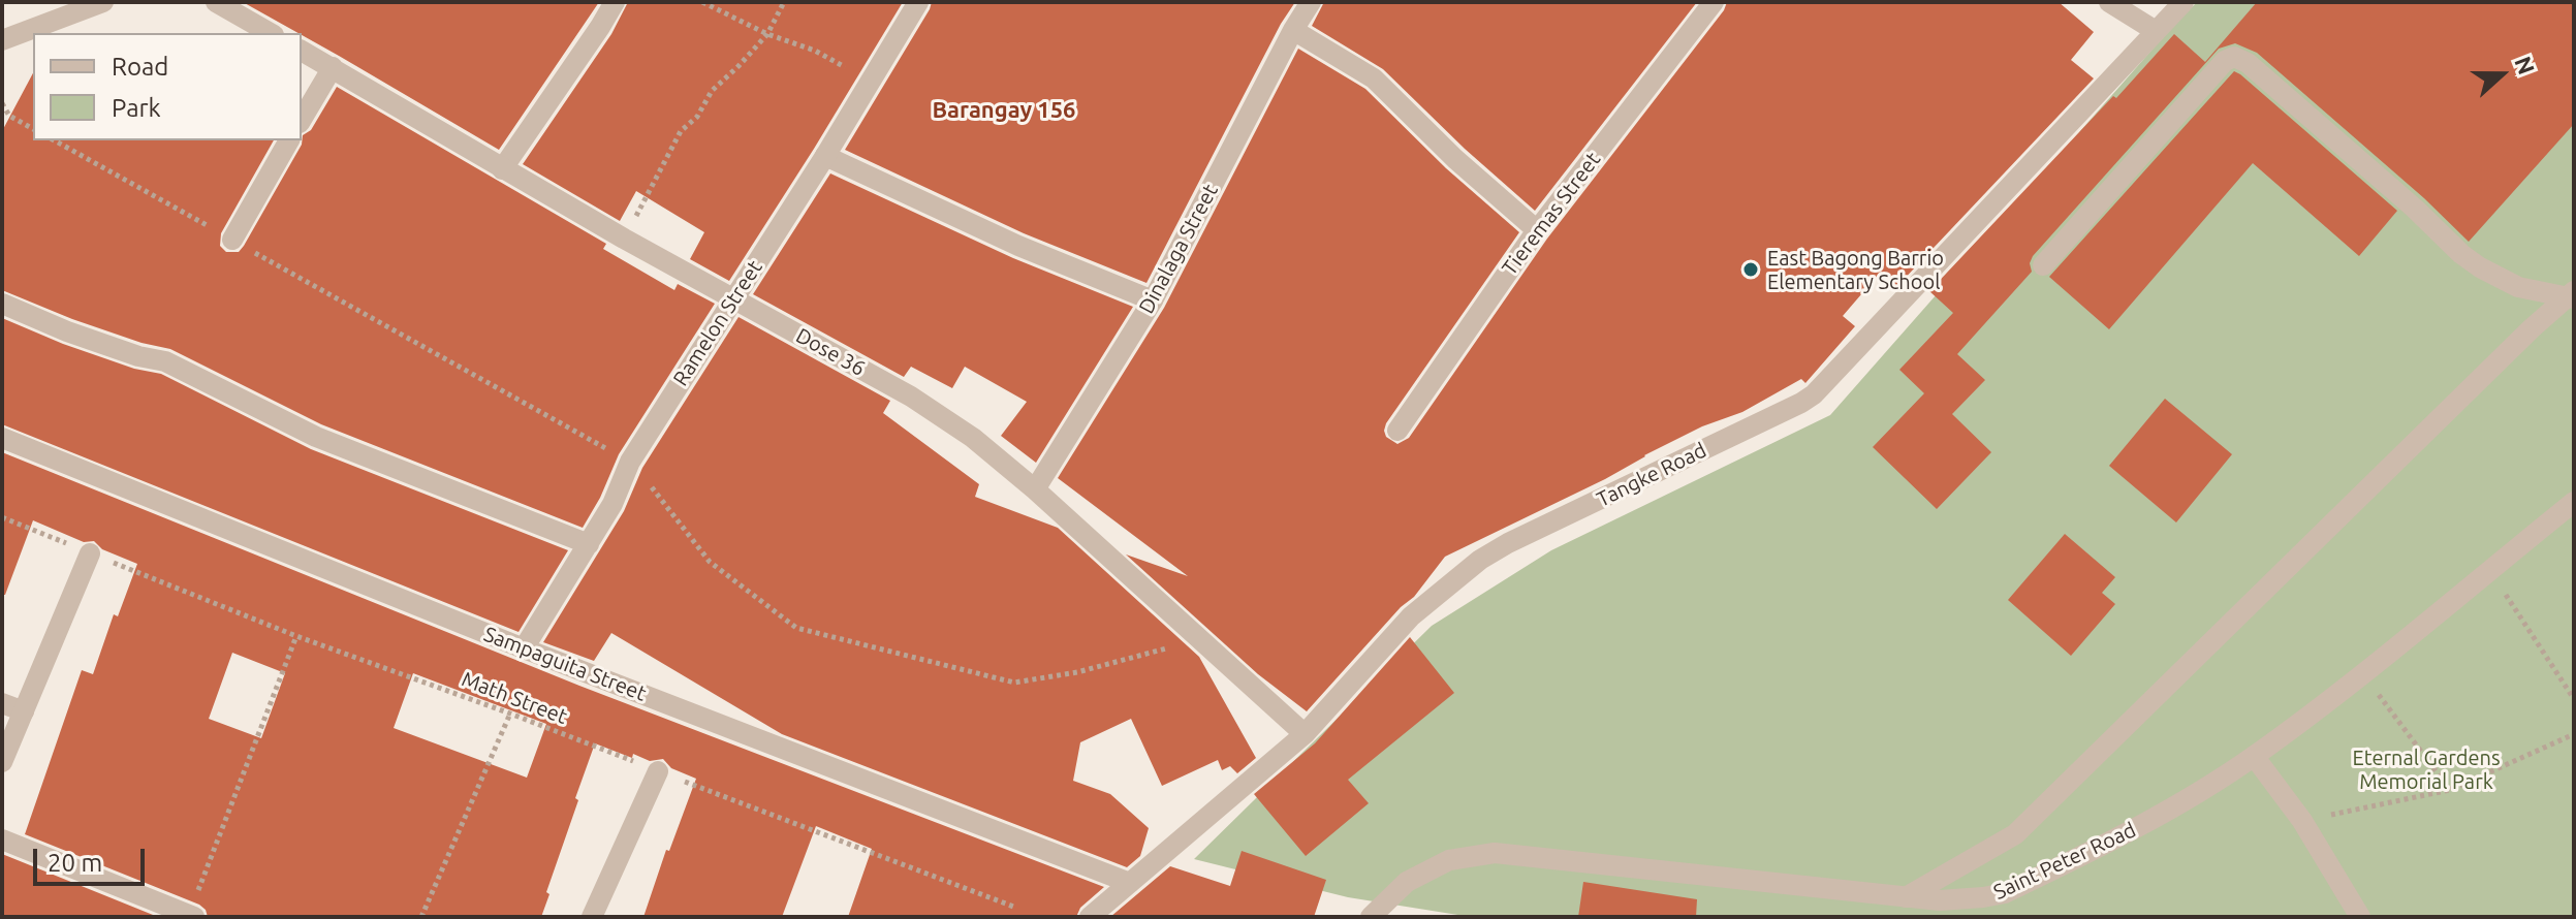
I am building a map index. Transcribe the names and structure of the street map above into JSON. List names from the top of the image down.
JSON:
{
  "streets": {
    "street": [
      "Tieremas Street",
      "Dinalaga Street",
      "Ramelon Street",
      "Dose 36",
      "Tangke Road",
      "Sampaguita Street",
      "Saint Peter Road"
    ],
    "path": ["Math Street"]
  },
  "crossings": [
    ["Dinalaga Street", "Dose 36"],
    ["Ramelon Street", "Dose 36"],
    ["Ramelon Street", "Sampaguita Street"],
    ["Dose 36", "Tangke Road"],
    ["Tangke Road", "Sampaguita Street"]
  ],
  "districts": ["Barangay 156"],
  "parks": ["Eternal Gardens Memorial Park"],
  "places": ["East Bagong Barrio Elementary School"],
  "legend": ["Road", "Park"],
  "scale_bar": "20 m",
  "north": "right"
}
